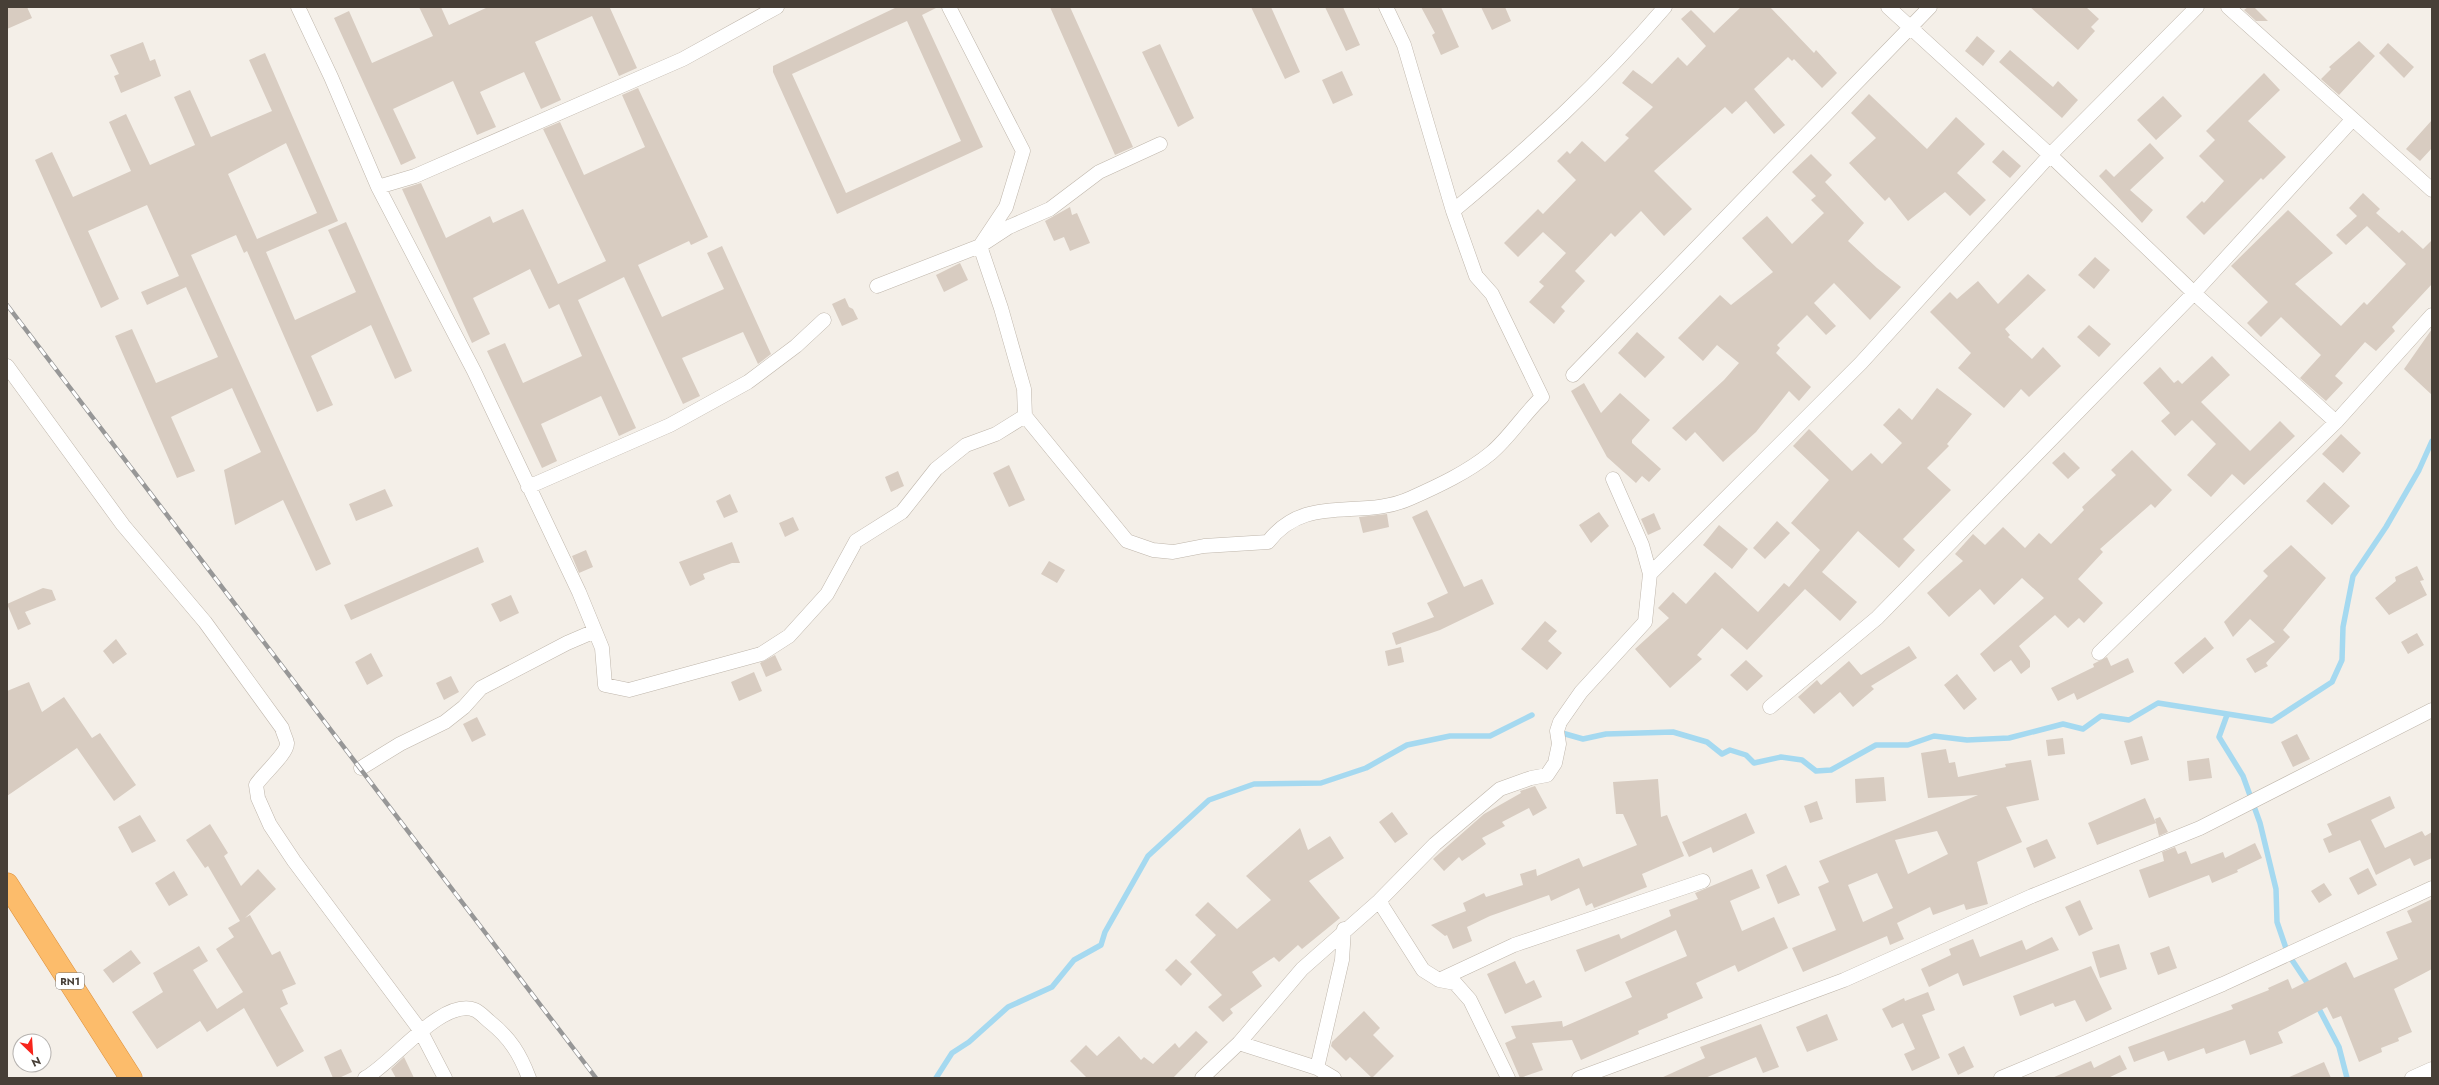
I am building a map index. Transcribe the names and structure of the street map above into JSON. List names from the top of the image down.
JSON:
{
  "streets": {
    "highway": ["RN1"]
  },
  "north": "bottom right"
}
